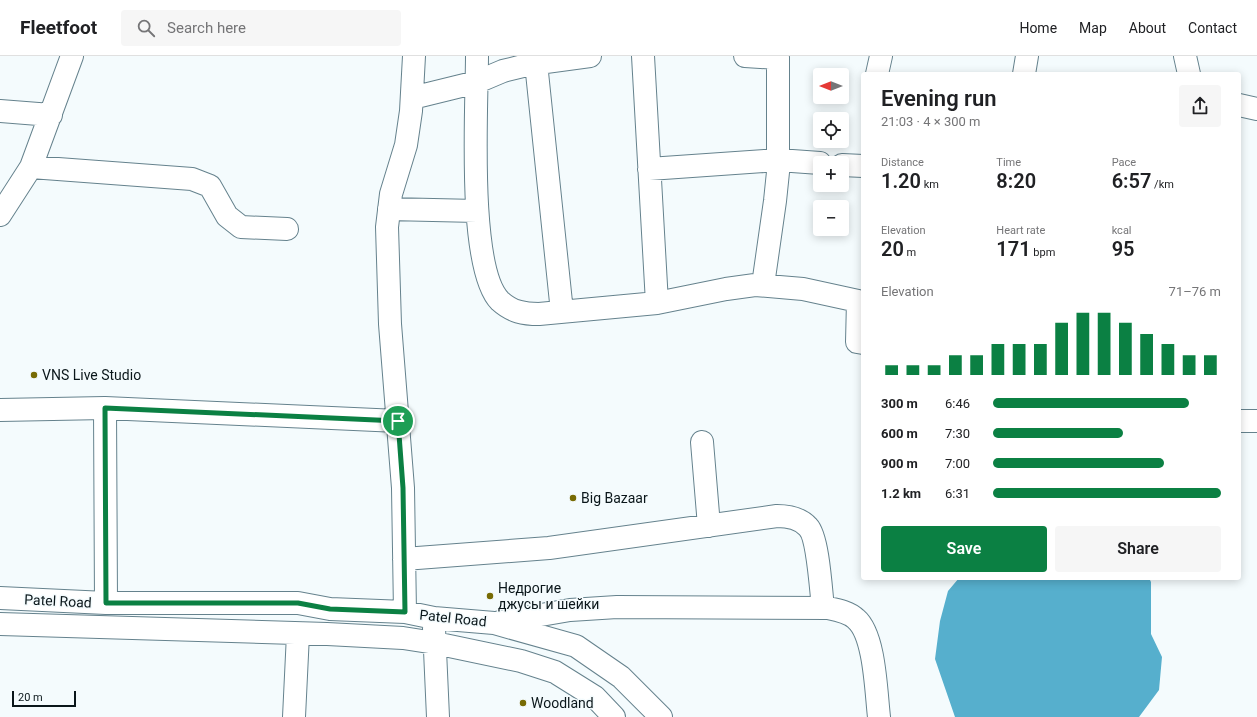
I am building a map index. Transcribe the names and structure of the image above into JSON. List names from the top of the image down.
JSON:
{
  "streets": {
    "street": ["Patel Road"]
  },
  "places": [
    "VNS Live Studio",
    "Big Bazaar",
    "Недрогие джусы и шейки",
    "Woodland"
  ],
  "scale_bar": "20 m",
  "north": "left",
  "page": {
    "header": "Fleetfoot",
    "search": "Search here",
    "nav": [
      "Home",
      "Map",
      "About",
      "Contact"
    ],
    "map_buttons": ["+", "−"],
    "heading": ["Evening run", "21:03 · 4 × 300 m"],
    "stats": [
      ["Distance", "1.20 km"],
      ["Time", "8:20"],
      ["Pace", "6:57 /km"],
      ["Elevation", "20 m"],
      ["Heart rate", "171 bpm"],
      ["kcal", "95"]
    ],
    "chart": ["Elevation", "71–76 m"],
    "list": [
      {
        "name": "300 m",
        "note": "6:46"
      },
      {
        "name": "600 m",
        "note": "7:30"
      },
      {
        "name": "900 m",
        "note": "7:00"
      },
      {
        "name": "1.2 km",
        "note": "6:31"
      }
    ],
    "buttons": ["Save", "Share"],
    "scale": "20 m"
  }
}
